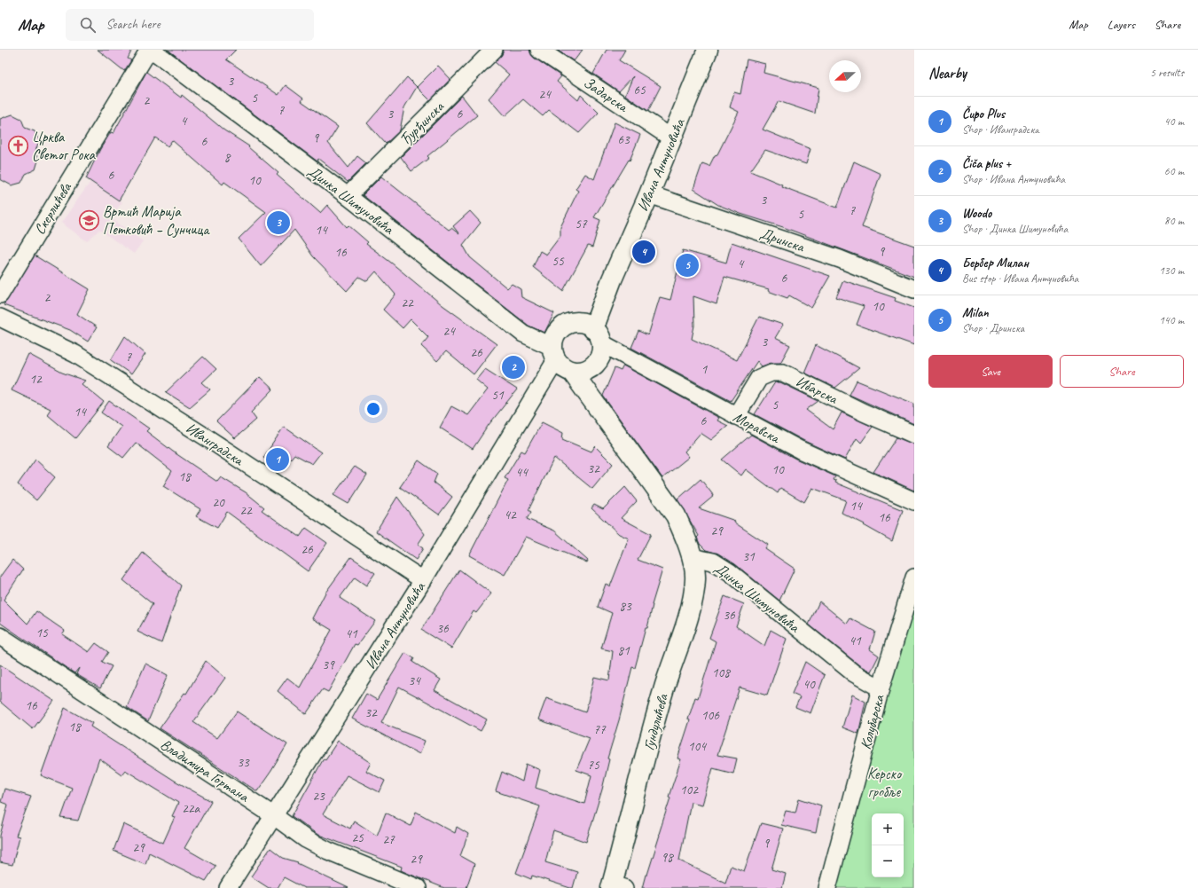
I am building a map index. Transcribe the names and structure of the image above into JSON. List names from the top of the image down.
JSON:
{
  "streets": {
    "street": [
      "Задарска",
      "Ђурђинска",
      "Ивана Антуновића",
      "Динка Шимуновића",
      "Скерлићева",
      "Дринска",
      "Ибарска",
      "Моравска",
      "Иванградска",
      "Гундулићева",
      "Колубарска",
      "Владимира Гортана"
    ]
  },
  "crossings": [
    ["Задарска", "Ивана Антуновића"],
    ["Ђурђинска", "Динка Шимуновића"],
    ["Ивана Антуновића", "Динка Шимуновића"],
    ["Ивана Антуновића", "Дринска"],
    ["Ивана Антуновића", "Моравска"],
    ["Ивана Антуновића", "Иванградска"],
    ["Ивана Антуновића", "Владимира Гортана"],
    ["Динка Шимуновића", "Моравска"],
    ["Динка Шимуновића", "Гундулићева"],
    ["Динка Шимуновића", "Колубарска"],
    ["Ибарска", "Моравска"]
  ],
  "parks": ["Керско гробље"],
  "places": {
    "church": ["Црква Светог Рока"],
    "school or university": ["Вртић Марија Петковић – Сунчица"]
  },
  "house_numbers": [
    "3",
    "65",
    "24",
    "5",
    "2",
    "7",
    "3",
    "6",
    "4",
    "9",
    "63",
    "6",
    "8",
    "6",
    "10",
    "3",
    "7",
    "5",
    "57",
    "14",
    "9",
    "16",
    "55",
    "4",
    "6",
    "2",
    "22",
    "10",
    "24",
    "3",
    "26",
    "7",
    "1",
    "12",
    "51",
    "5",
    "14",
    "6",
    "32",
    "10",
    "44",
    "18",
    "20",
    "14",
    "22",
    "42",
    "16",
    "29",
    "26",
    "31",
    "83",
    "36",
    "36",
    "15",
    "41",
    "41",
    "81",
    "39",
    "108",
    "34",
    "40",
    "16",
    "32",
    "106",
    "18",
    "77",
    "104",
    "33",
    "75",
    "102",
    "23",
    "22a",
    "25",
    "27",
    "9",
    "29",
    "98",
    "29"
  ],
  "north": "left",
  "page": {
    "header": "Map",
    "search": "Search here",
    "nav": ["Map", "Layers", "Share"],
    "heading": ["Nearby", "5 results"],
    "list": [
      {
        "mark": "1",
        "name": "Čupo Plus",
        "note": "Shop · Иванградска",
        "value": "40 m"
      },
      {
        "mark": "2",
        "name": "Čiča plus +",
        "note": "Shop · Ивана Антуновића",
        "value": "60 m"
      },
      {
        "mark": "3",
        "name": "Woodo",
        "note": "Shop · Динка Шимуновића",
        "value": "80 m"
      },
      {
        "mark": "4",
        "name": "Бербер Милан",
        "note": "Bus stop · Ивана Антуновића",
        "value": "130 m"
      },
      {
        "mark": "5",
        "name": "Milan",
        "note": "Shop · Дринска",
        "value": "140 m"
      }
    ],
    "pins": [
      "3",
      "4",
      "5",
      "2",
      "1"
    ],
    "buttons": ["Save", "Share"],
    "map_buttons": ["+", "−"]
  }
}
